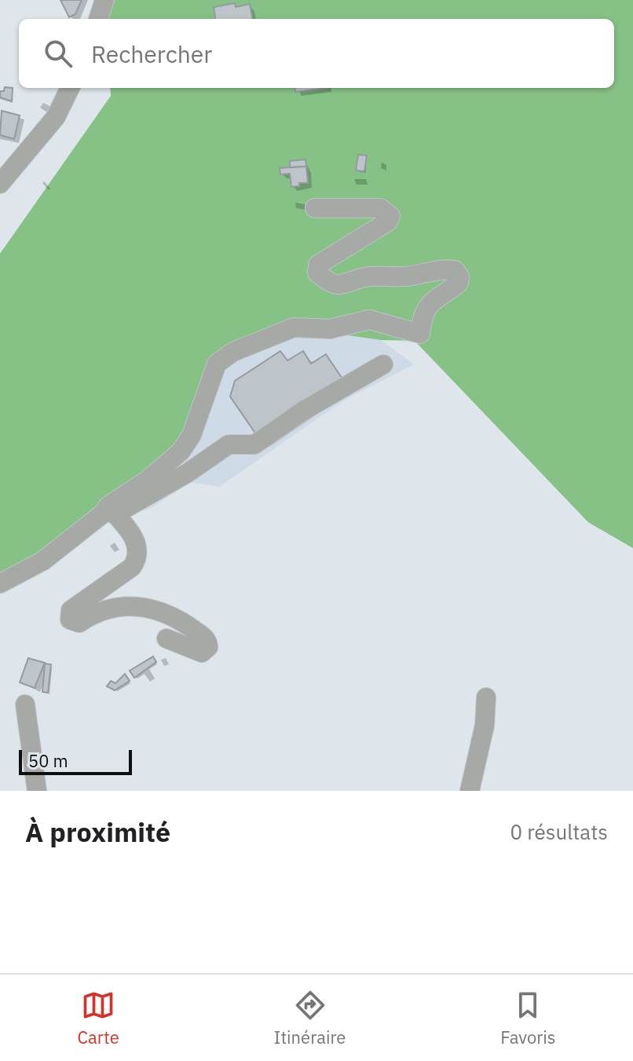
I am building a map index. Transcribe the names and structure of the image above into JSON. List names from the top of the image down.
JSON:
{
  "scale_bar": "50 m",
  "page": {
    "search": "Rechercher",
    "scale": "50 m",
    "heading": ["À proximité", "0 résultats"],
    "nav": ["Carte", "Itinéraire", "Favoris"]
  }
}
